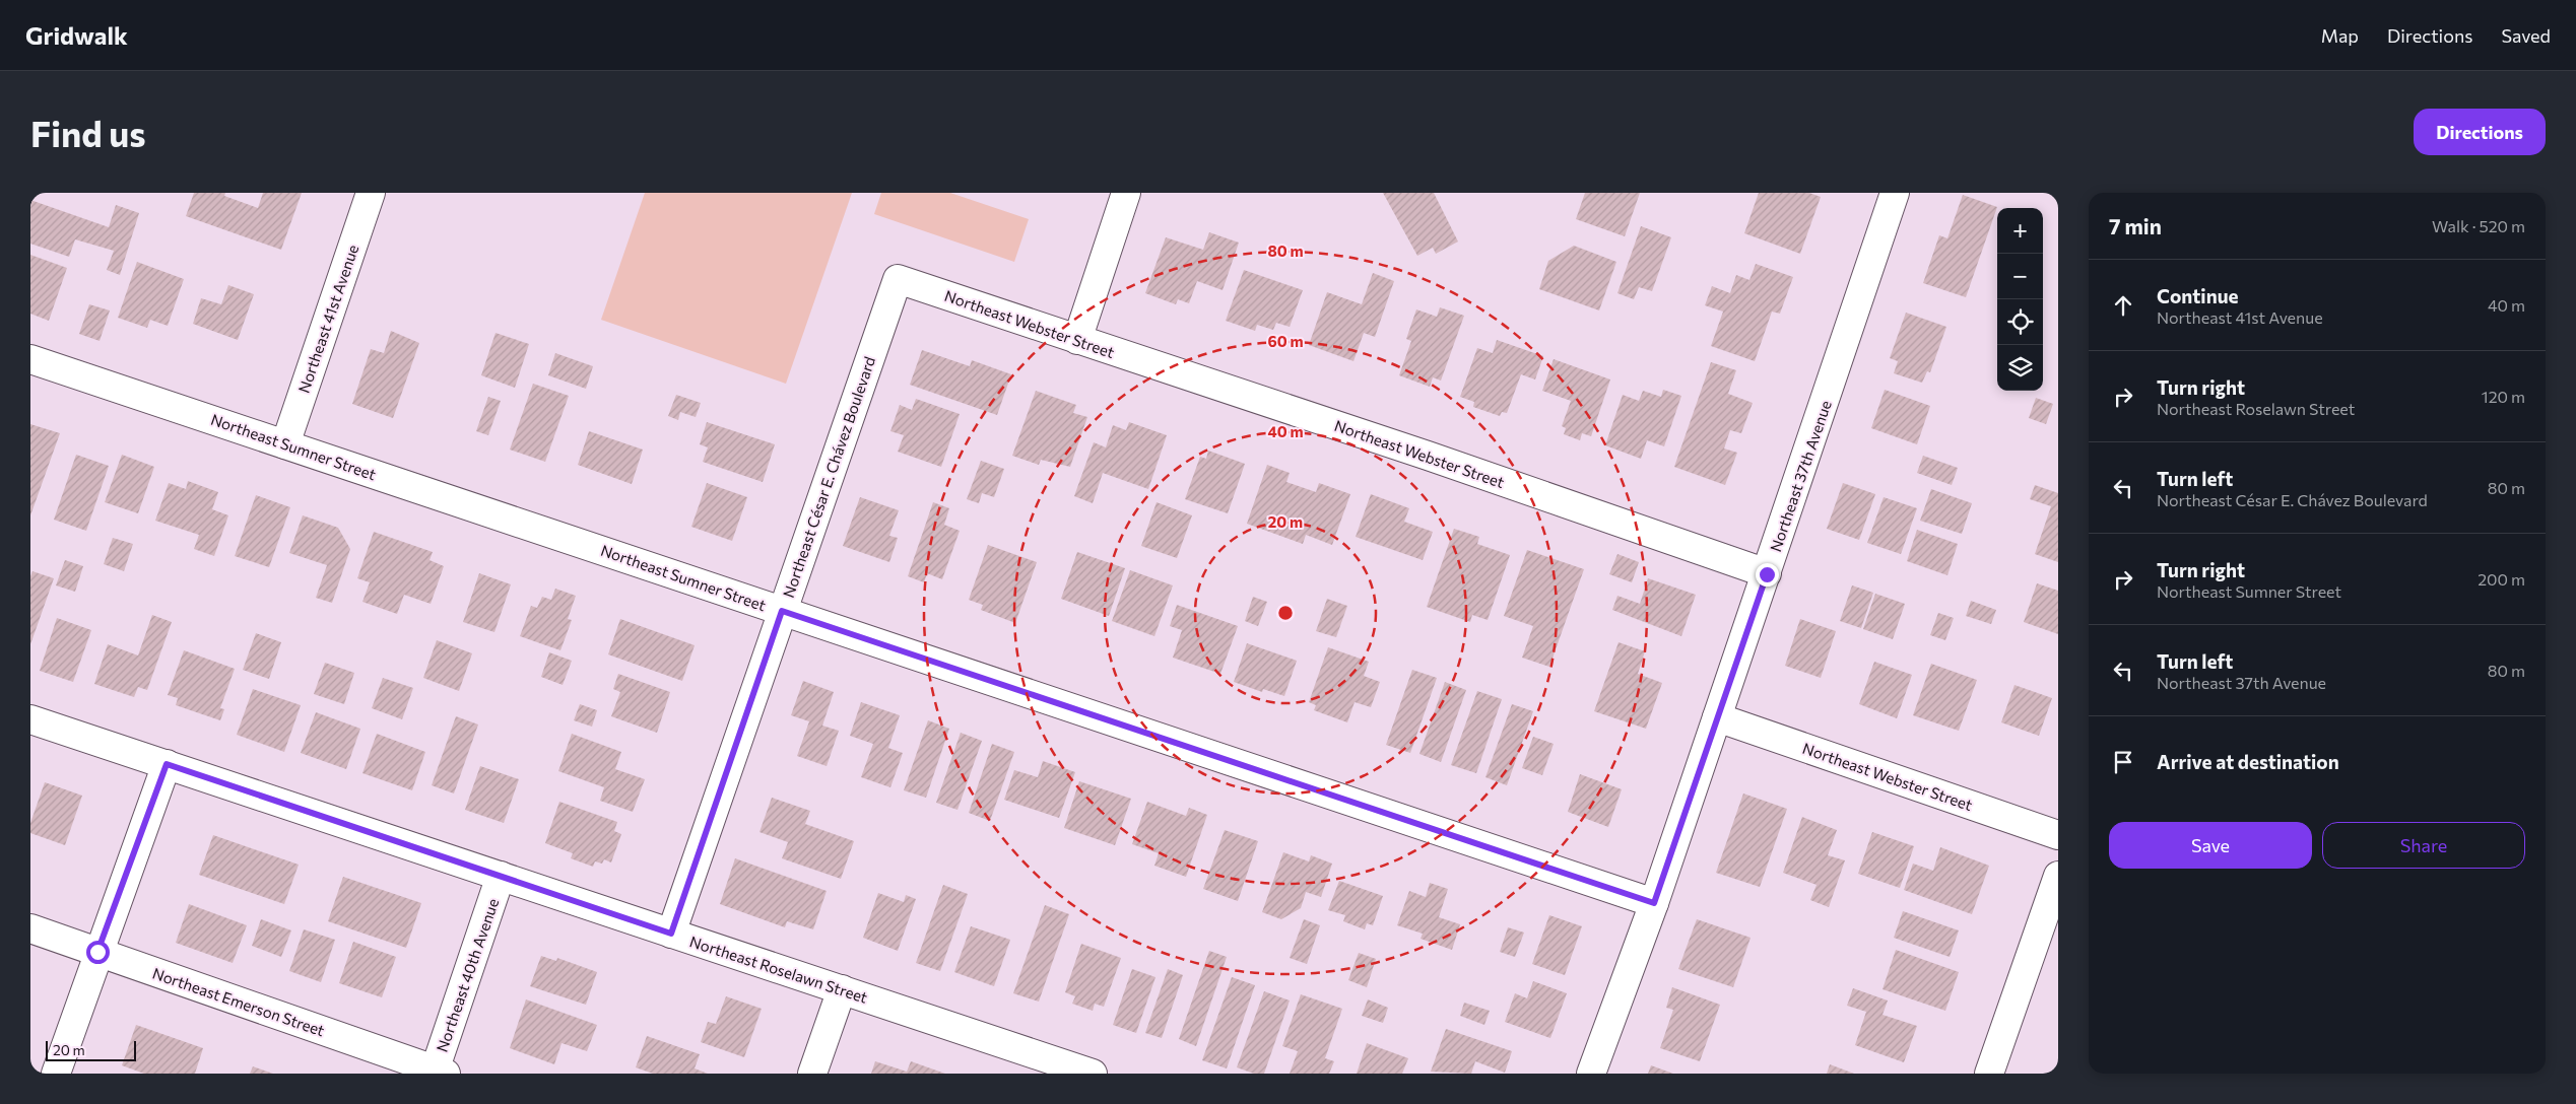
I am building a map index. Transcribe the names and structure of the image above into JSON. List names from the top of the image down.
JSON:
{
  "streets": {
    "street": [
      "Northeast 41st Avenue",
      "Northeast Webster Street",
      "Northeast Sumner Street",
      "Northeast 37th Avenue",
      "Northeast César E. Chávez Boulevard",
      "Northeast Roselawn Street",
      "Northeast 40th Avenue",
      "Northeast Emerson Street"
    ]
  },
  "crossings": [
    ["Northeast 41st Avenue", "Northeast Sumner Street"],
    ["Northeast Webster Street", "Northeast 37th Avenue"],
    ["Northeast Webster Street", "Northeast César E. Chávez Boulevard"],
    ["Northeast Sumner Street", "Northeast 37th Avenue"],
    ["Northeast Sumner Street", "Northeast César E. Chávez Boulevard"],
    ["Northeast César E. Chávez Boulevard", "Northeast Roselawn Street"],
    ["Northeast Roselawn Street", "Northeast 40th Avenue"],
    ["Northeast 40th Avenue", "Northeast Emerson Street"]
  ],
  "scale_bar": "20 m",
  "page": {
    "header": "Gridwalk",
    "nav": ["Map", "Directions", "Saved"],
    "buttons": [
      "Directions",
      ["Save", "Share"]
    ],
    "title": "Find us",
    "heading": ["7 min", "Walk · 520 m"],
    "map_buttons": ["+", "−"],
    "list": [
      ["Continue", "Northeast 41st Avenue", "40 m"],
      ["Turn right", "Northeast Roselawn Street", "120 m"],
      ["Turn left", "Northeast César E. Chávez Boulevard", "80 m"],
      ["Turn right", "Northeast Sumner Street", "200 m"],
      ["Turn left", "Northeast 37th Avenue", "80 m"],
      "Arrive at destination"
    ],
    "scale": "20 m"
  },
  "rings": [
    "80 m",
    "60 m",
    "40 m",
    "20 m"
  ]
}
